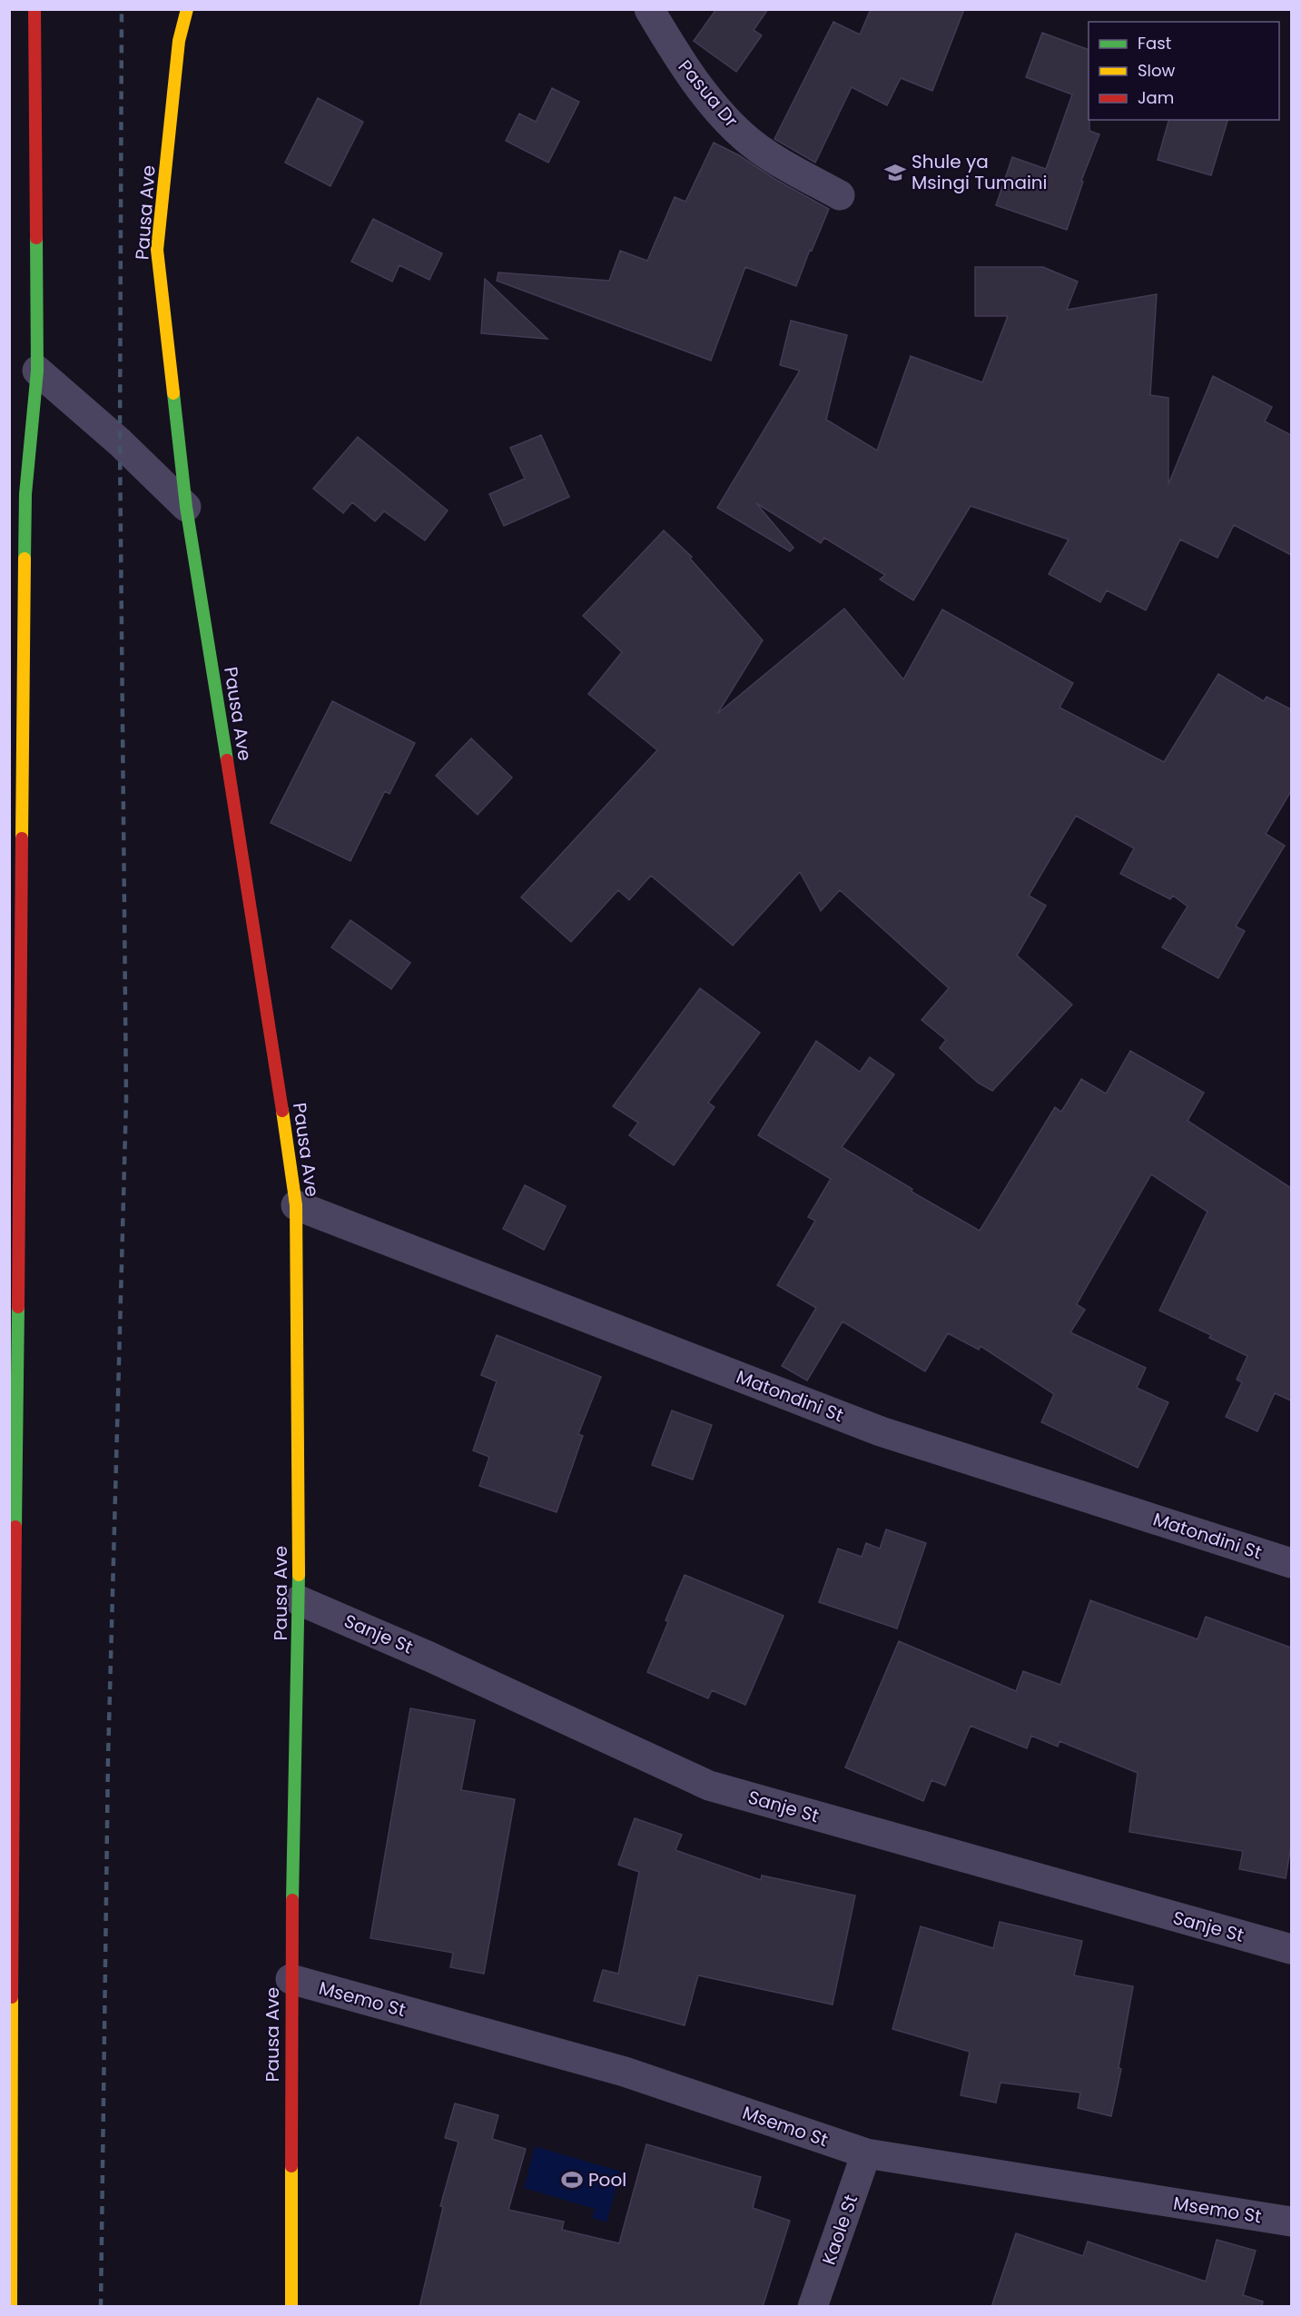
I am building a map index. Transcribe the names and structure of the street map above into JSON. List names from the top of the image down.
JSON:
{
  "streets": {
    "street": [
      "Pasua Dr",
      "Pausa Ave",
      "Matondini St",
      "Sanje St",
      "Msemo St",
      "Kaole St"
    ]
  },
  "crossings": [
    ["Pausa Ave", "Matondini St"],
    ["Pausa Ave", "Sanje St"],
    ["Pausa Ave", "Msemo St"],
    ["Msemo St", "Kaole St"]
  ],
  "places": {
    "school or university": ["Shule ya Msingi Tumaini"],
    "sports": ["Pool"]
  },
  "legend": ["Fast", "Slow", "Jam"]
}
